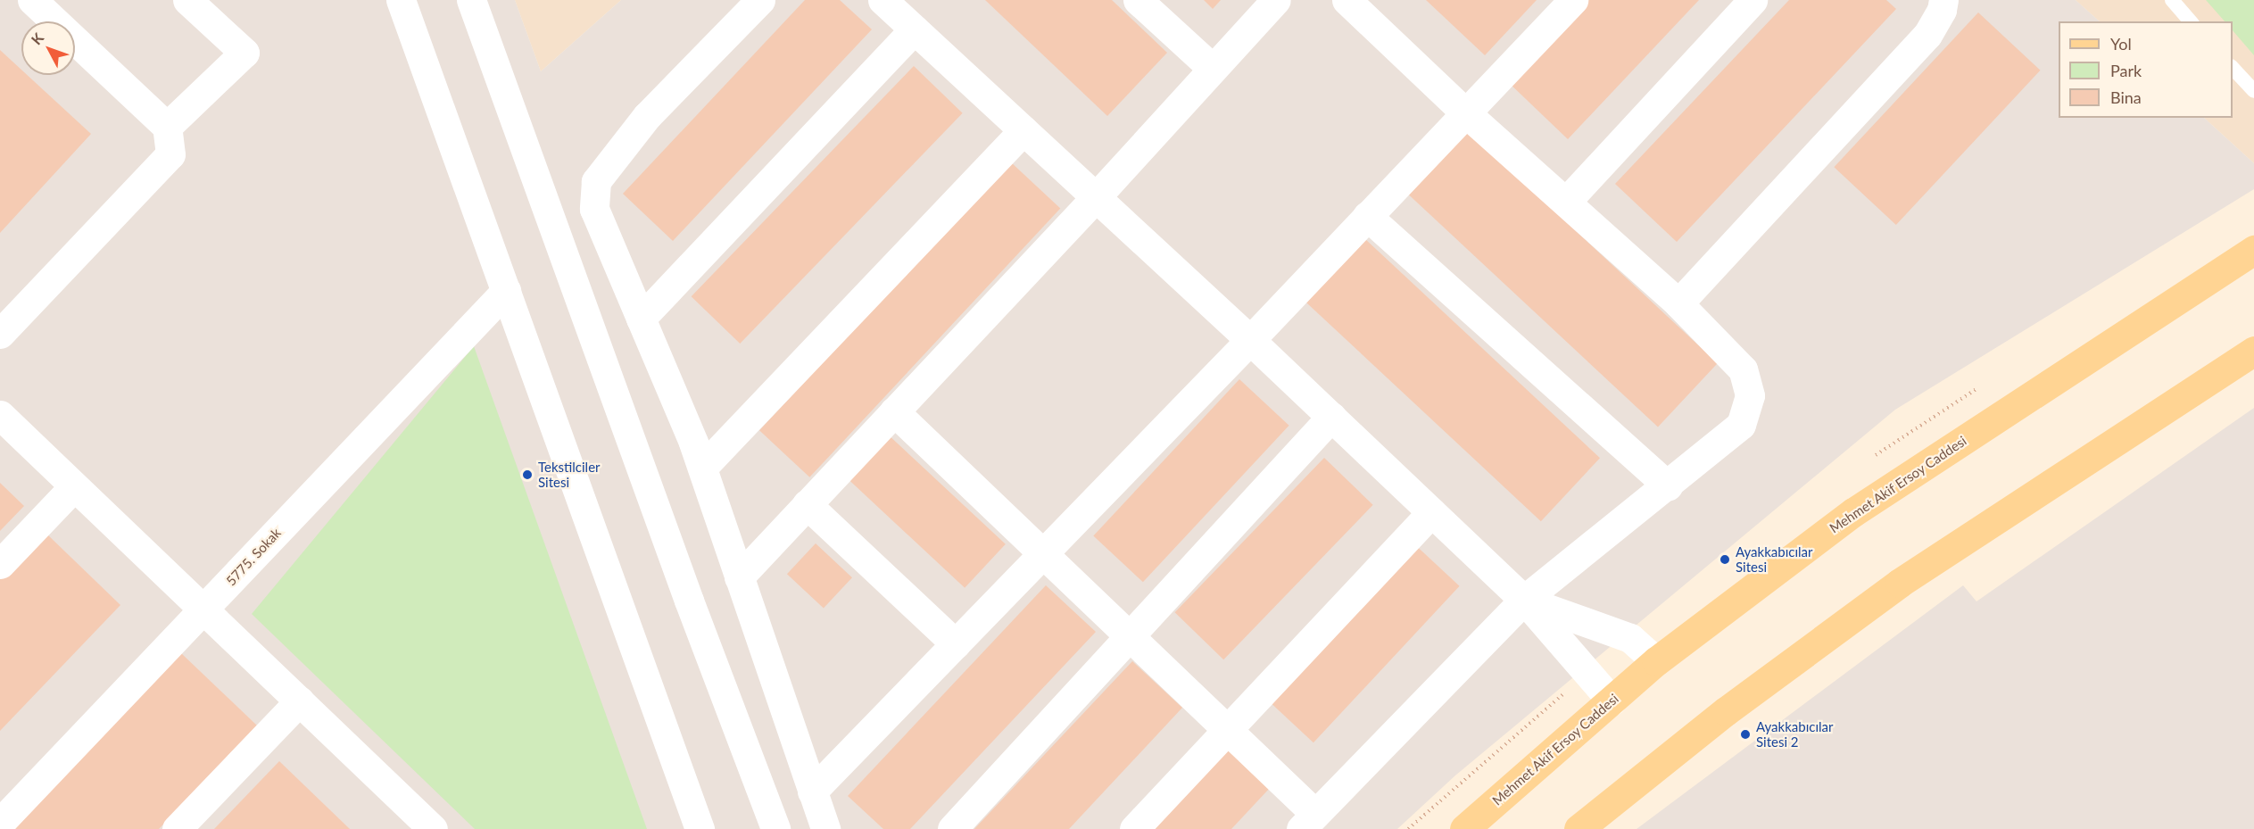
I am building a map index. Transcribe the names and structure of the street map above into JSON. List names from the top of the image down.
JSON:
{
  "streets": {
    "main road": ["Mehmet Akif Ersoy Caddesi"],
    "street": ["5775. Sokak"]
  },
  "places": ["Tekstilciler Sitesi", "Ayakkabıcılar Sitesi", "Ayakkabıcılar Sitesi 2"],
  "legend": ["Yol", "Park", "Bina"],
  "north": "top left"
}
